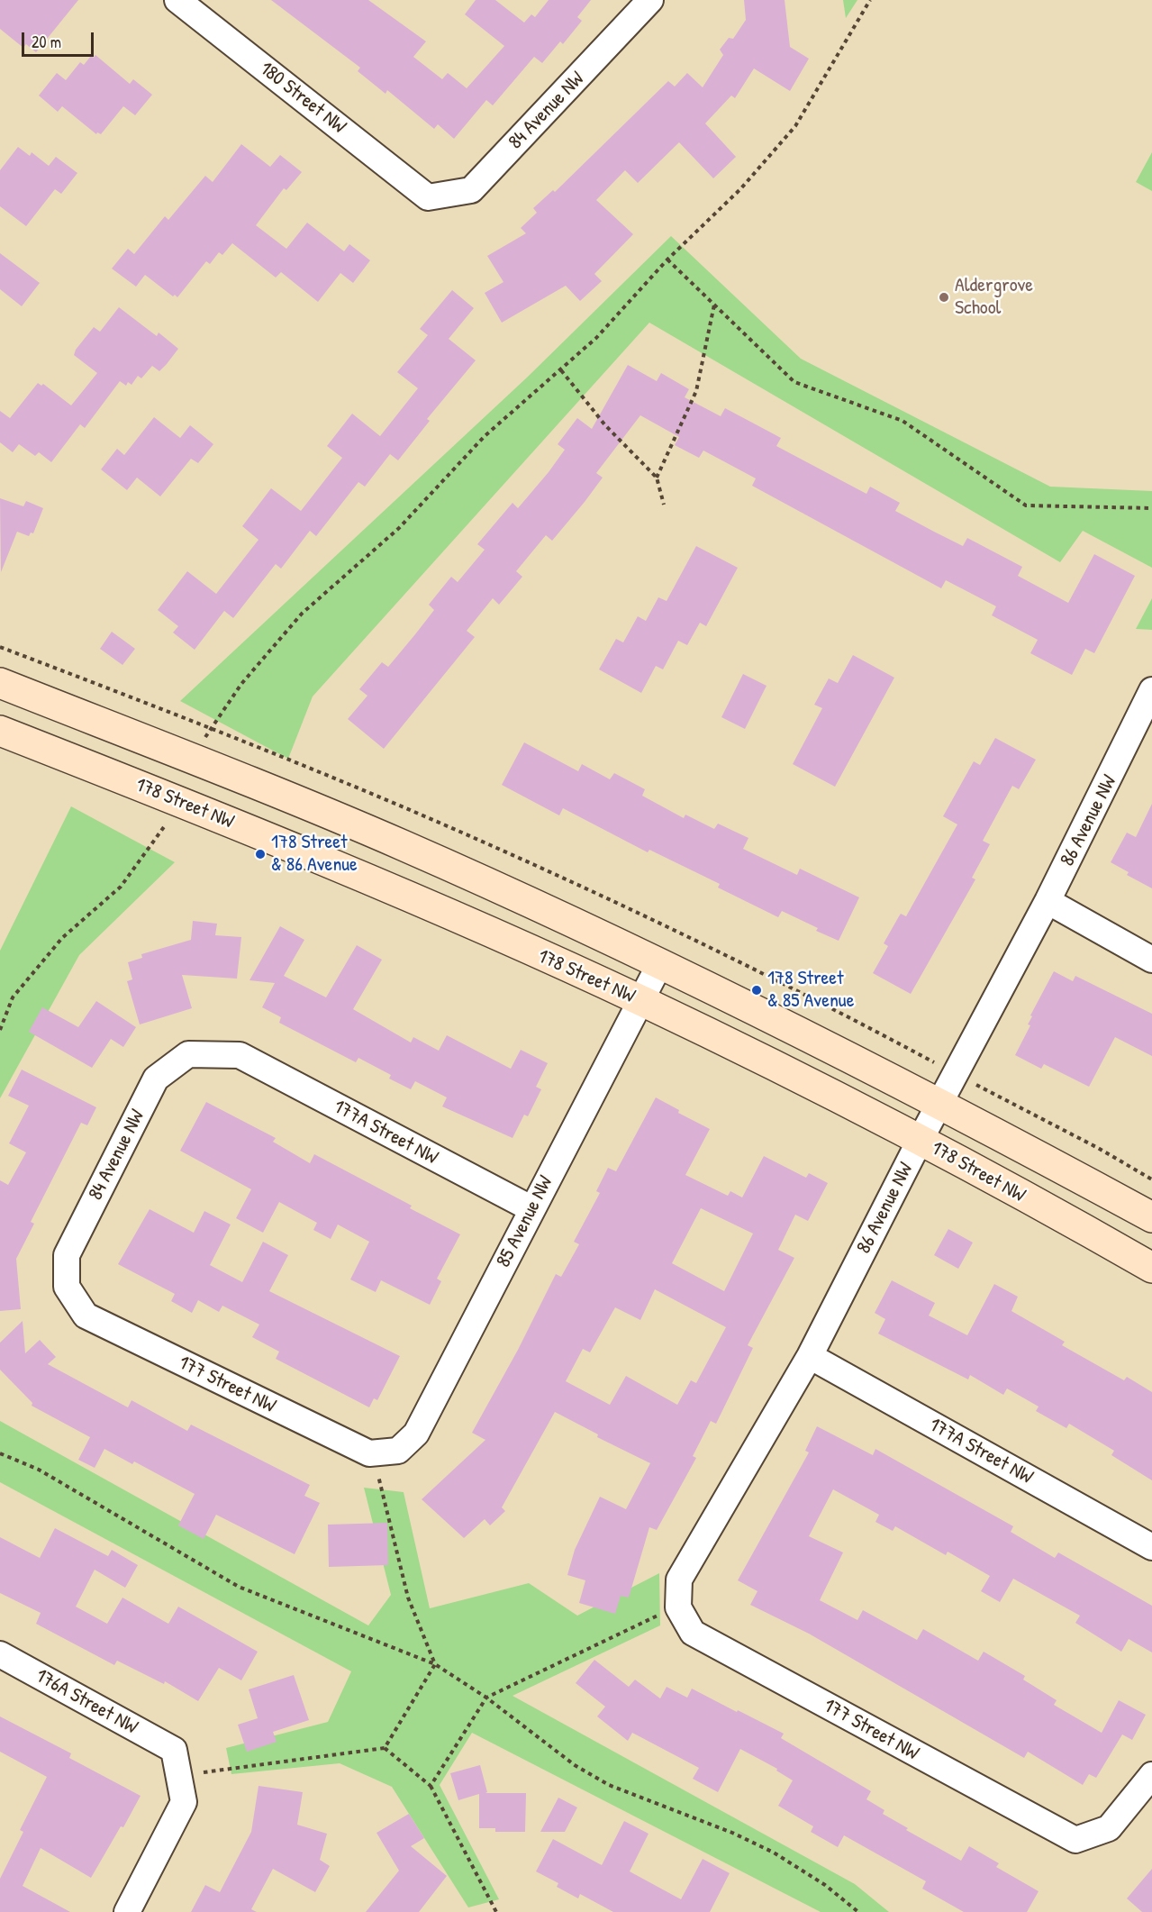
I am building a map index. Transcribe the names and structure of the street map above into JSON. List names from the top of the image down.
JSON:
{
  "streets": {
    "main road": ["178 Street NW"],
    "street": [
      "180 Street NW",
      "84 Avenue NW",
      "86 Avenue NW",
      "177A Street NW",
      "85 Avenue NW",
      "177 Street NW",
      "176A Street NW"
    ]
  },
  "crossings": [
    ["180 Street NW", "84 Avenue NW"],
    ["84 Avenue NW", "177A Street NW"],
    ["84 Avenue NW", "177 Street NW"],
    ["178 Street NW", "86 Avenue NW"],
    ["178 Street NW", "85 Avenue NW"],
    ["86 Avenue NW", "177A Street NW"],
    ["86 Avenue NW", "177 Street NW"],
    ["177A Street NW", "85 Avenue NW"],
    ["85 Avenue NW", "177 Street NW"]
  ],
  "places": ["Aldergrove School", "178 Street & 86 Avenue", "178 Street & 85 Avenue"],
  "scale_bar": "20 m"
}
